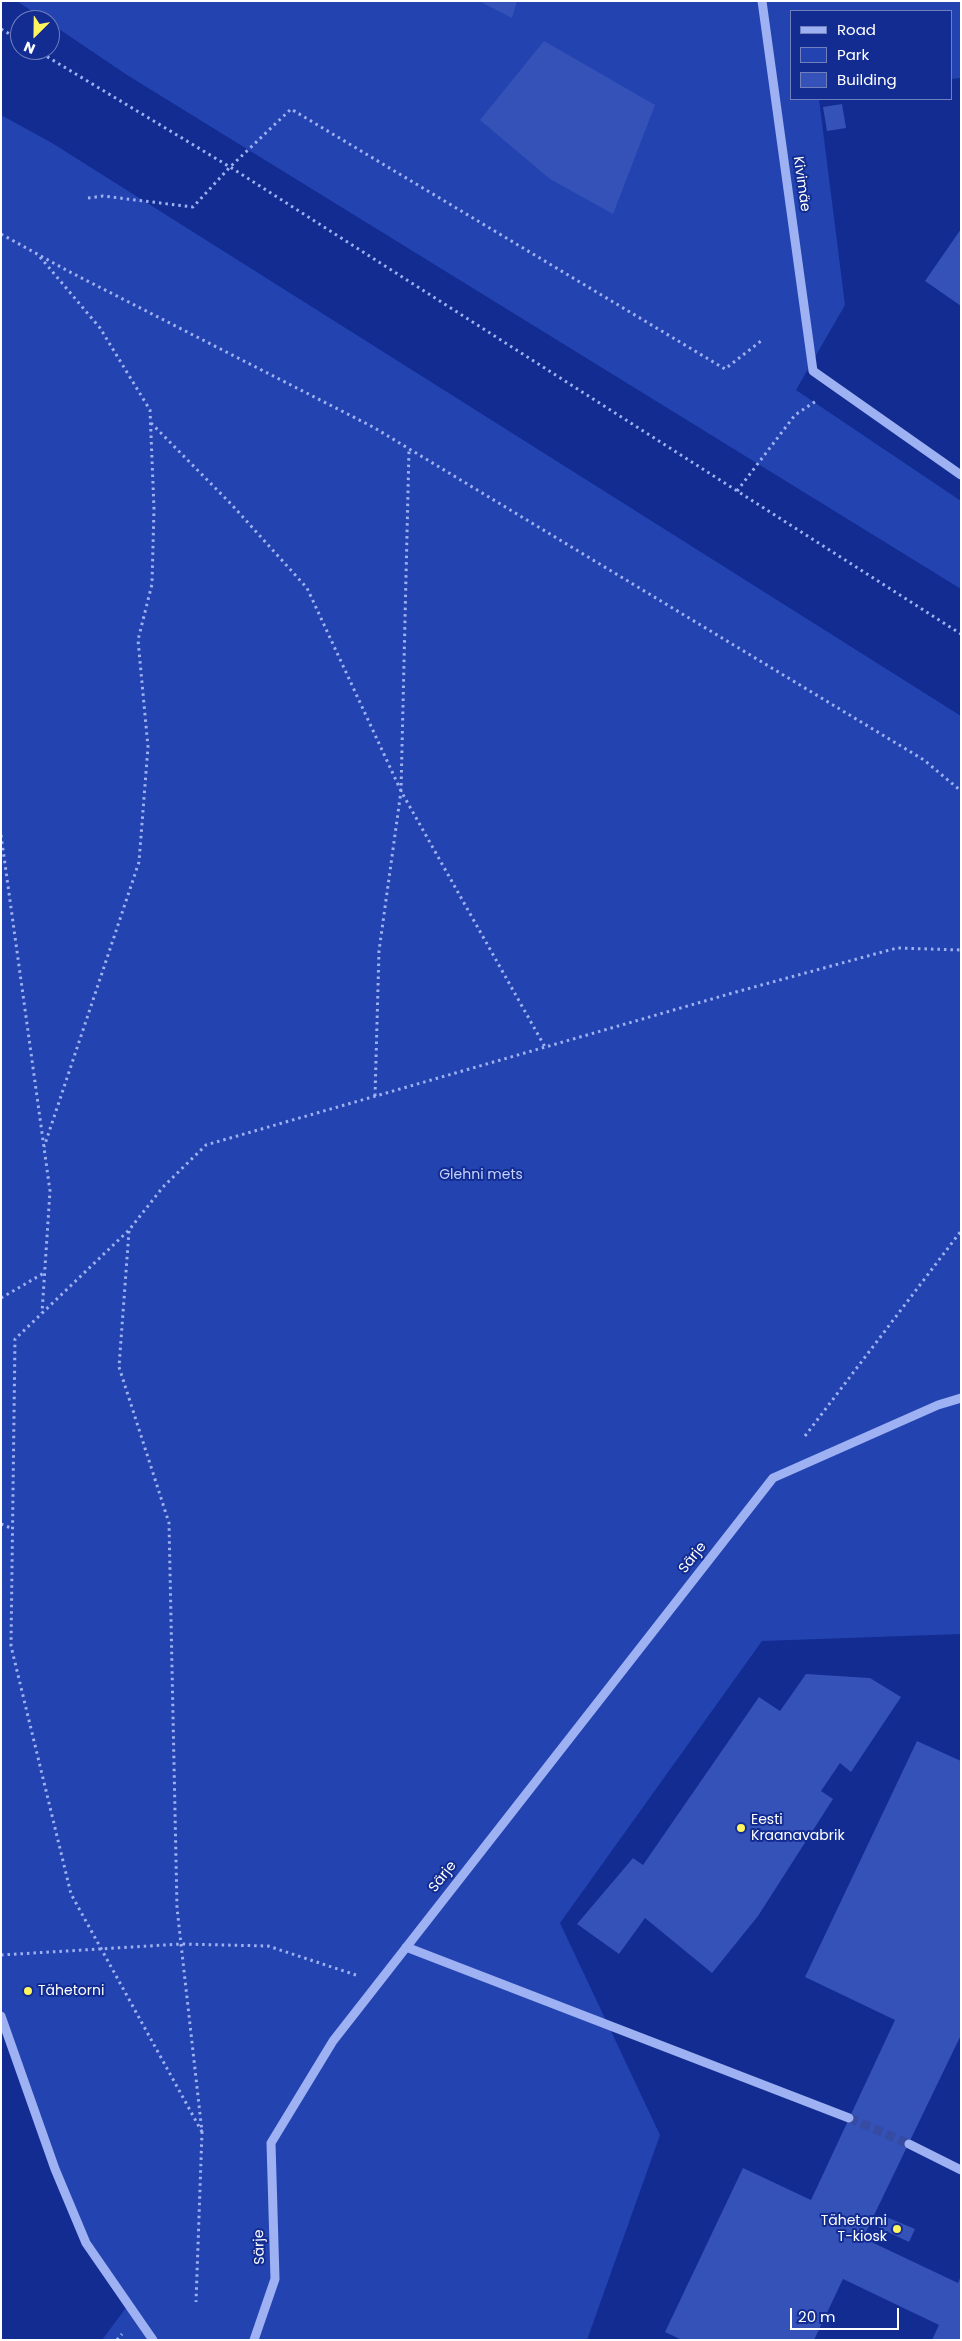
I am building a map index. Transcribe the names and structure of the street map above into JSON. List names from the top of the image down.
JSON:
{
  "streets": {
    "street": ["Kivimäe", "Särje"]
  },
  "parks": ["Glehni mets"],
  "places": ["Eesti Kraanavabrik", "Tähetorni", "Tähetorni T-kiosk"],
  "legend": ["Road", "Park", "Building"],
  "scale_bar": "20 m",
  "north": "bottom left"
}
